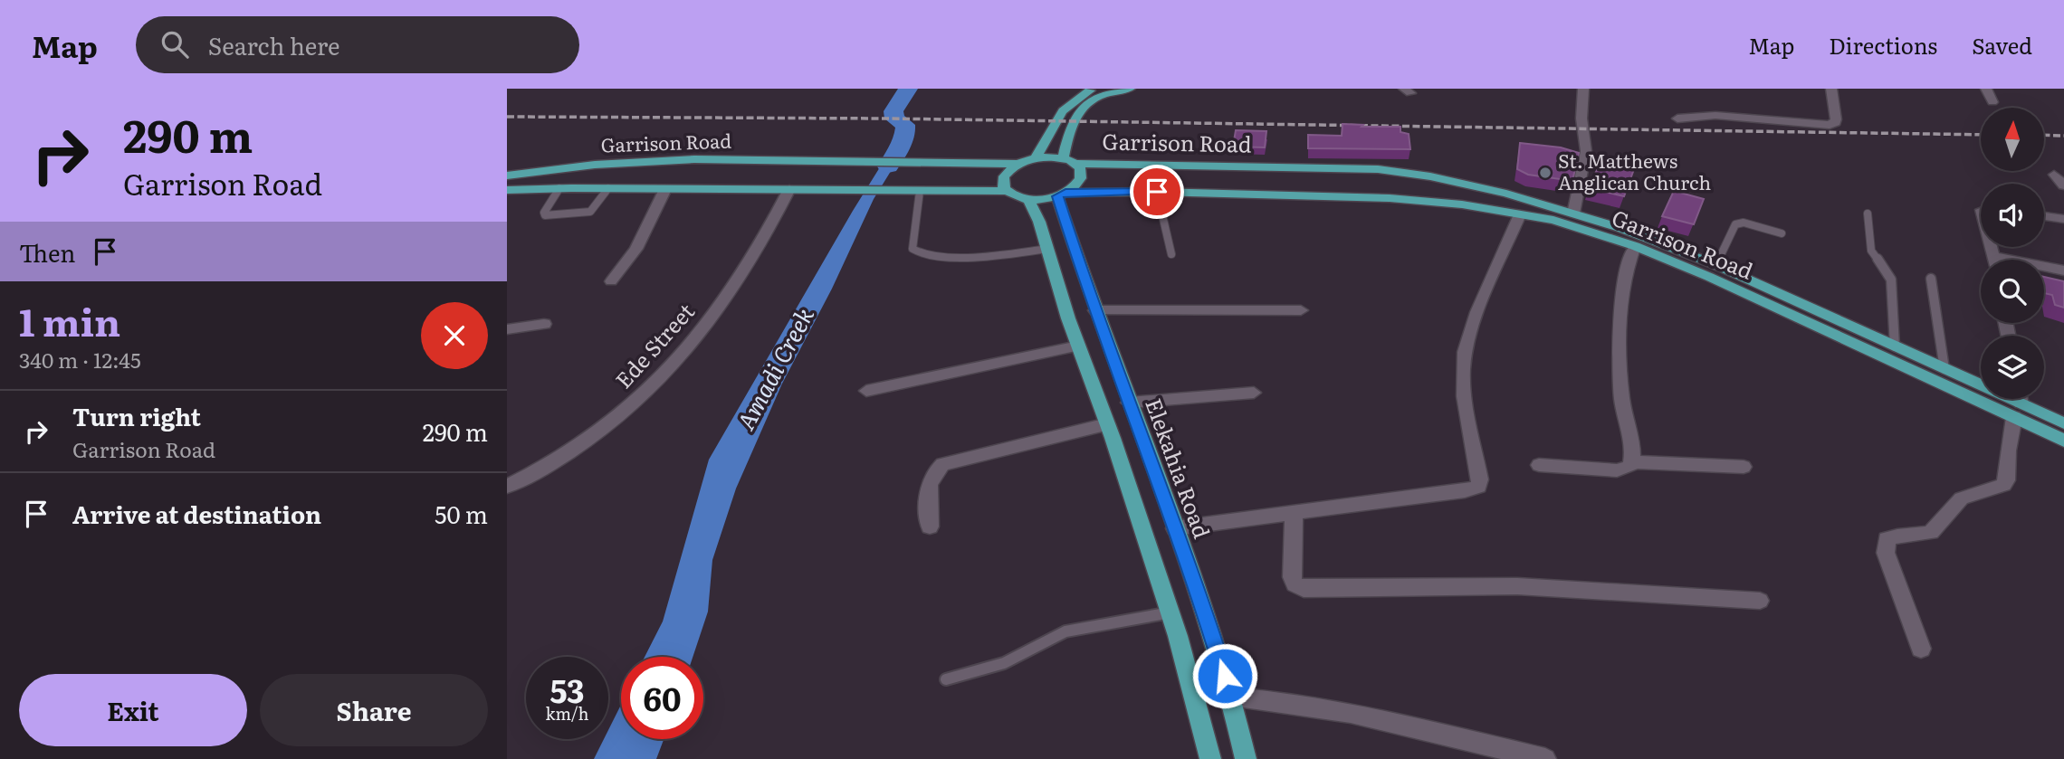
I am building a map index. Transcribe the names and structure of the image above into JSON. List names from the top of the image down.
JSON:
{
  "streets": {
    "main road": ["Garrison Road", "Elekahia Road"],
    "street": ["Ede Street"]
  },
  "crossings": [
    ["Garrison Road", "Ede Street"],
    ["Garrison Road", "Elekahia Road"]
  ],
  "water": ["Amadi Creek"],
  "places": ["St. Matthews Anglican Church"],
  "north": "top",
  "page": {
    "header": "Map",
    "search": "Search here",
    "nav": ["Map", "Directions", "Saved"],
    "turn": ["290 m", "Garrison Road"],
    "then": "Then",
    "heading": ["1 min", "340 m · 12:45"],
    "list": [
      {
        "name": "Turn right",
        "note": "Garrison Road",
        "value": "290 m"
      },
      {
        "name": "Arrive at destination",
        "value": "50 m"
      }
    ],
    "speed": "53 km/h",
    "limit": "60",
    "buttons": ["Exit", "Share"]
  }
}
